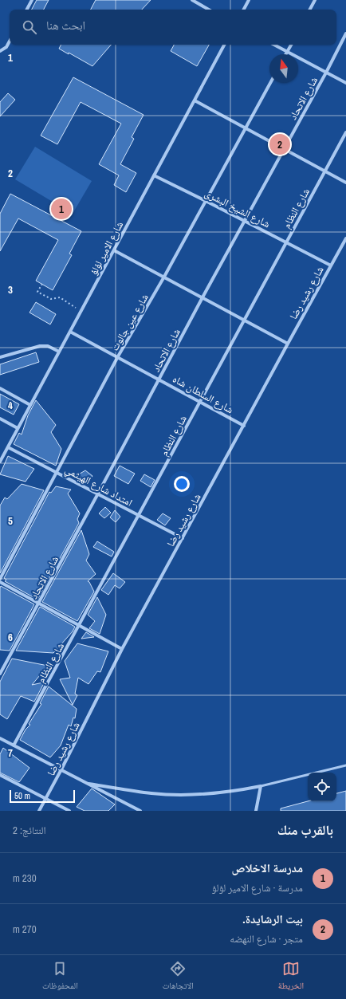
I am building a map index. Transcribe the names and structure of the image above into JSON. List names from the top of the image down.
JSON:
{
  "streets": {
    "street": [
      "شارع الاتحاد",
      "شارع الشيخ البشرى",
      "شارع النظام",
      "شارع الامير لؤلؤ",
      "شارع رشيد رضا",
      "شارع عين جالوت",
      "شارع السلطان شاه",
      "امتداد شارع الهيثمي"
    ]
  },
  "crossings": [
    ["شارع الاتحاد", "شارع الشيخ البشرى"],
    ["شارع الاتحاد", "شارع السلطان شاه"],
    ["شارع الاتحاد", "امتداد شارع الهيثمي"],
    ["شارع الشيخ البشرى", "شارع النظام"],
    ["شارع الشيخ البشرى", "شارع الامير لؤلؤ"],
    ["شارع الشيخ البشرى", "شارع رشيد رضا"],
    ["شارع الشيخ البشرى", "شارع عين جالوت"],
    ["شارع النظام", "شارع السلطان شاه"],
    ["شارع النظام", "امتداد شارع الهيثمي"],
    ["شارع الامير لؤلؤ", "شارع السلطان شاه"],
    ["شارع الامير لؤلؤ", "امتداد شارع الهيثمي"],
    ["شارع رشيد رضا", "شارع السلطان شاه"],
    ["شارع رشيد رضا", "امتداد شارع الهيثمي"],
    ["شارع عين جالوت", "شارع السلطان شاه"],
    ["شارع عين جالوت", "امتداد شارع الهيثمي"]
  ],
  "scale_bar": "50 m",
  "north": "top",
  "page": {
    "search": "ابحث هنا",
    "pins": ["2", "1"],
    "scale": "50 m",
    "heading": ["بالقرب منك", "النتائج: 2"],
    "list": [
      {
        "mark": "1",
        "name": "مدرسة الاخلاص",
        "note": "مدرسة · شارع الامير لؤلؤ",
        "value": "230 m"
      },
      {
        "mark": "2",
        "name": "بيت الرشايدة.",
        "note": "متجر · شارع النهضه",
        "value": "270 m"
      }
    ],
    "nav": ["الخريطة", "الاتجاهات", "المحفوظات"]
  },
  "grid": {
    "rows": [
      "1",
      "2",
      "3",
      "4",
      "5",
      "6",
      "7"
    ]
  }
}
